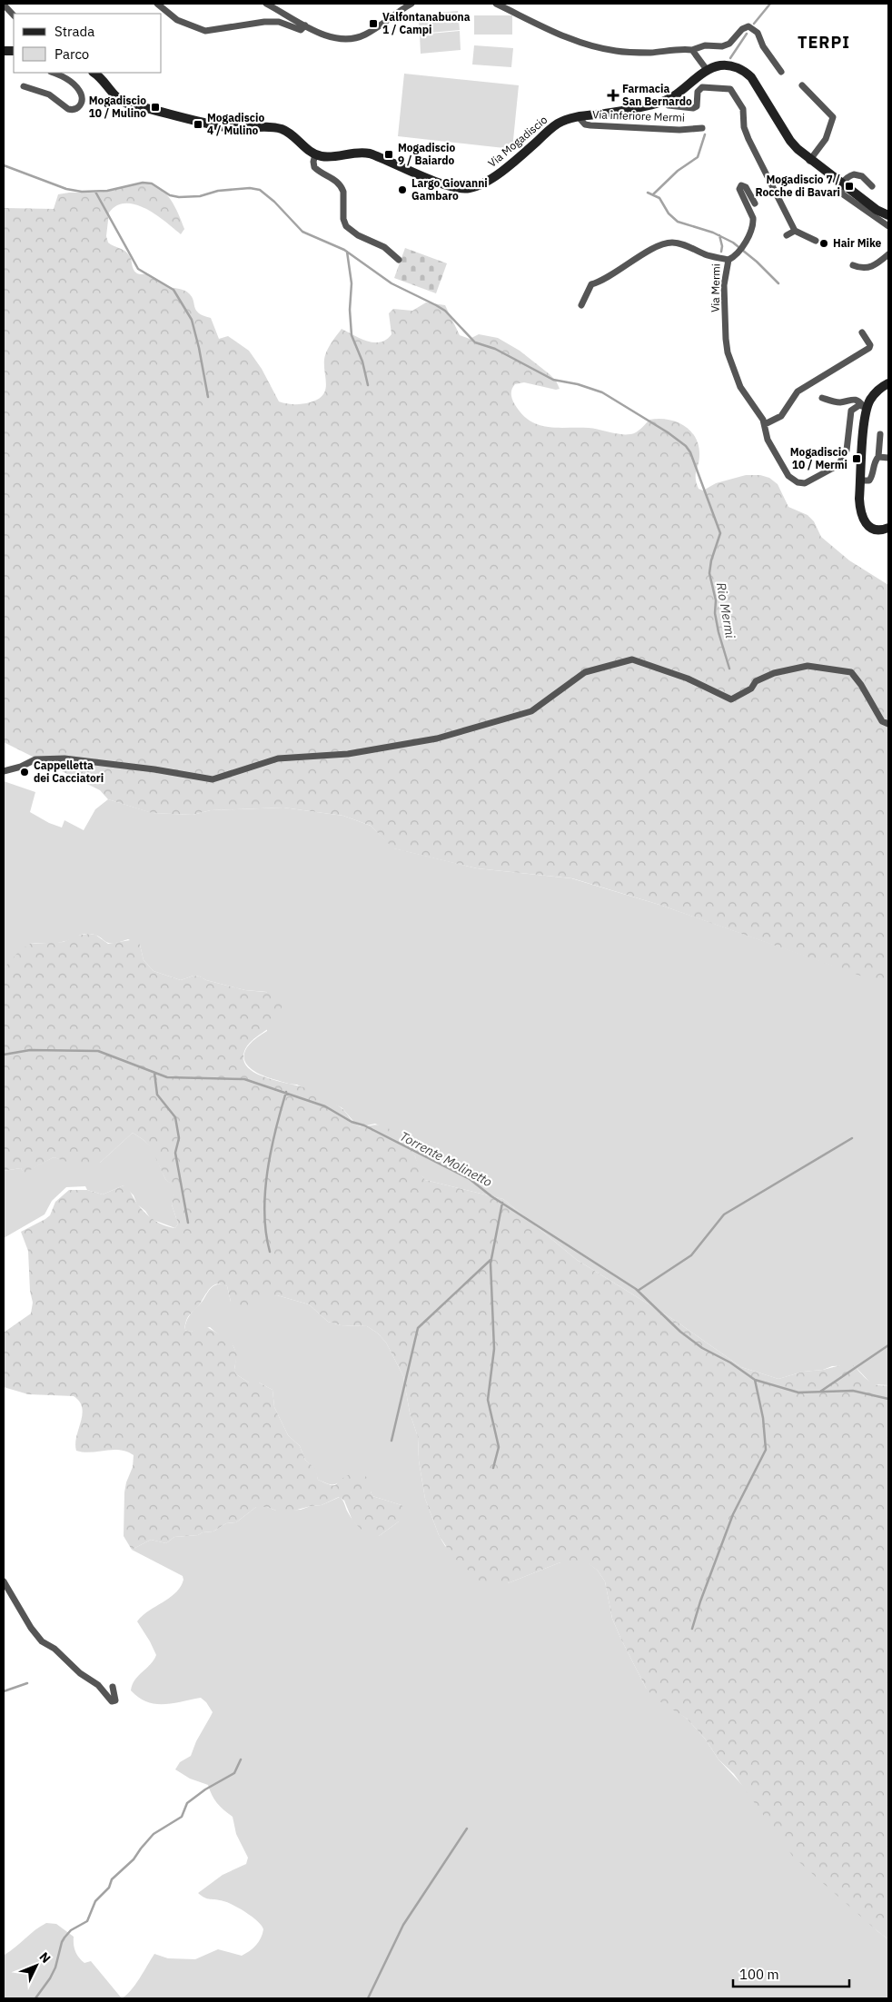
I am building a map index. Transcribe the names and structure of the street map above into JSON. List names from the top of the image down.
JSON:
{
  "streets": {
    "street": ["Via inferiore Mermi", "Via Mogadiscio", "Via Mermi"]
  },
  "crossings": [
    ["Via inferiore Mermi", "Via Mogadiscio"]
  ],
  "districts": ["TERPI"],
  "water": ["Rio Mermi", "Torrente Molinetto"],
  "places": {
    "transit": [
      "Valfontanabuona 1 / Campi",
      "Mogadiscio 10 / Mulino",
      "Mogadiscio 4 / Mulino",
      "Mogadiscio 9 / Baiardo",
      "Mogadiscio 7 / Rocche di Bavari",
      "Mogadiscio 10 / Mermi"
    ],
    "health": ["Farmacia San Bernardo"],
    "other": ["Largo Giovanni Gambaro", "Hair Mike", "Cappelletta dei Cacciatori"]
  },
  "legend": ["Strada", "Parco"],
  "scale_bar": "100 m",
  "north": "top right"
}
